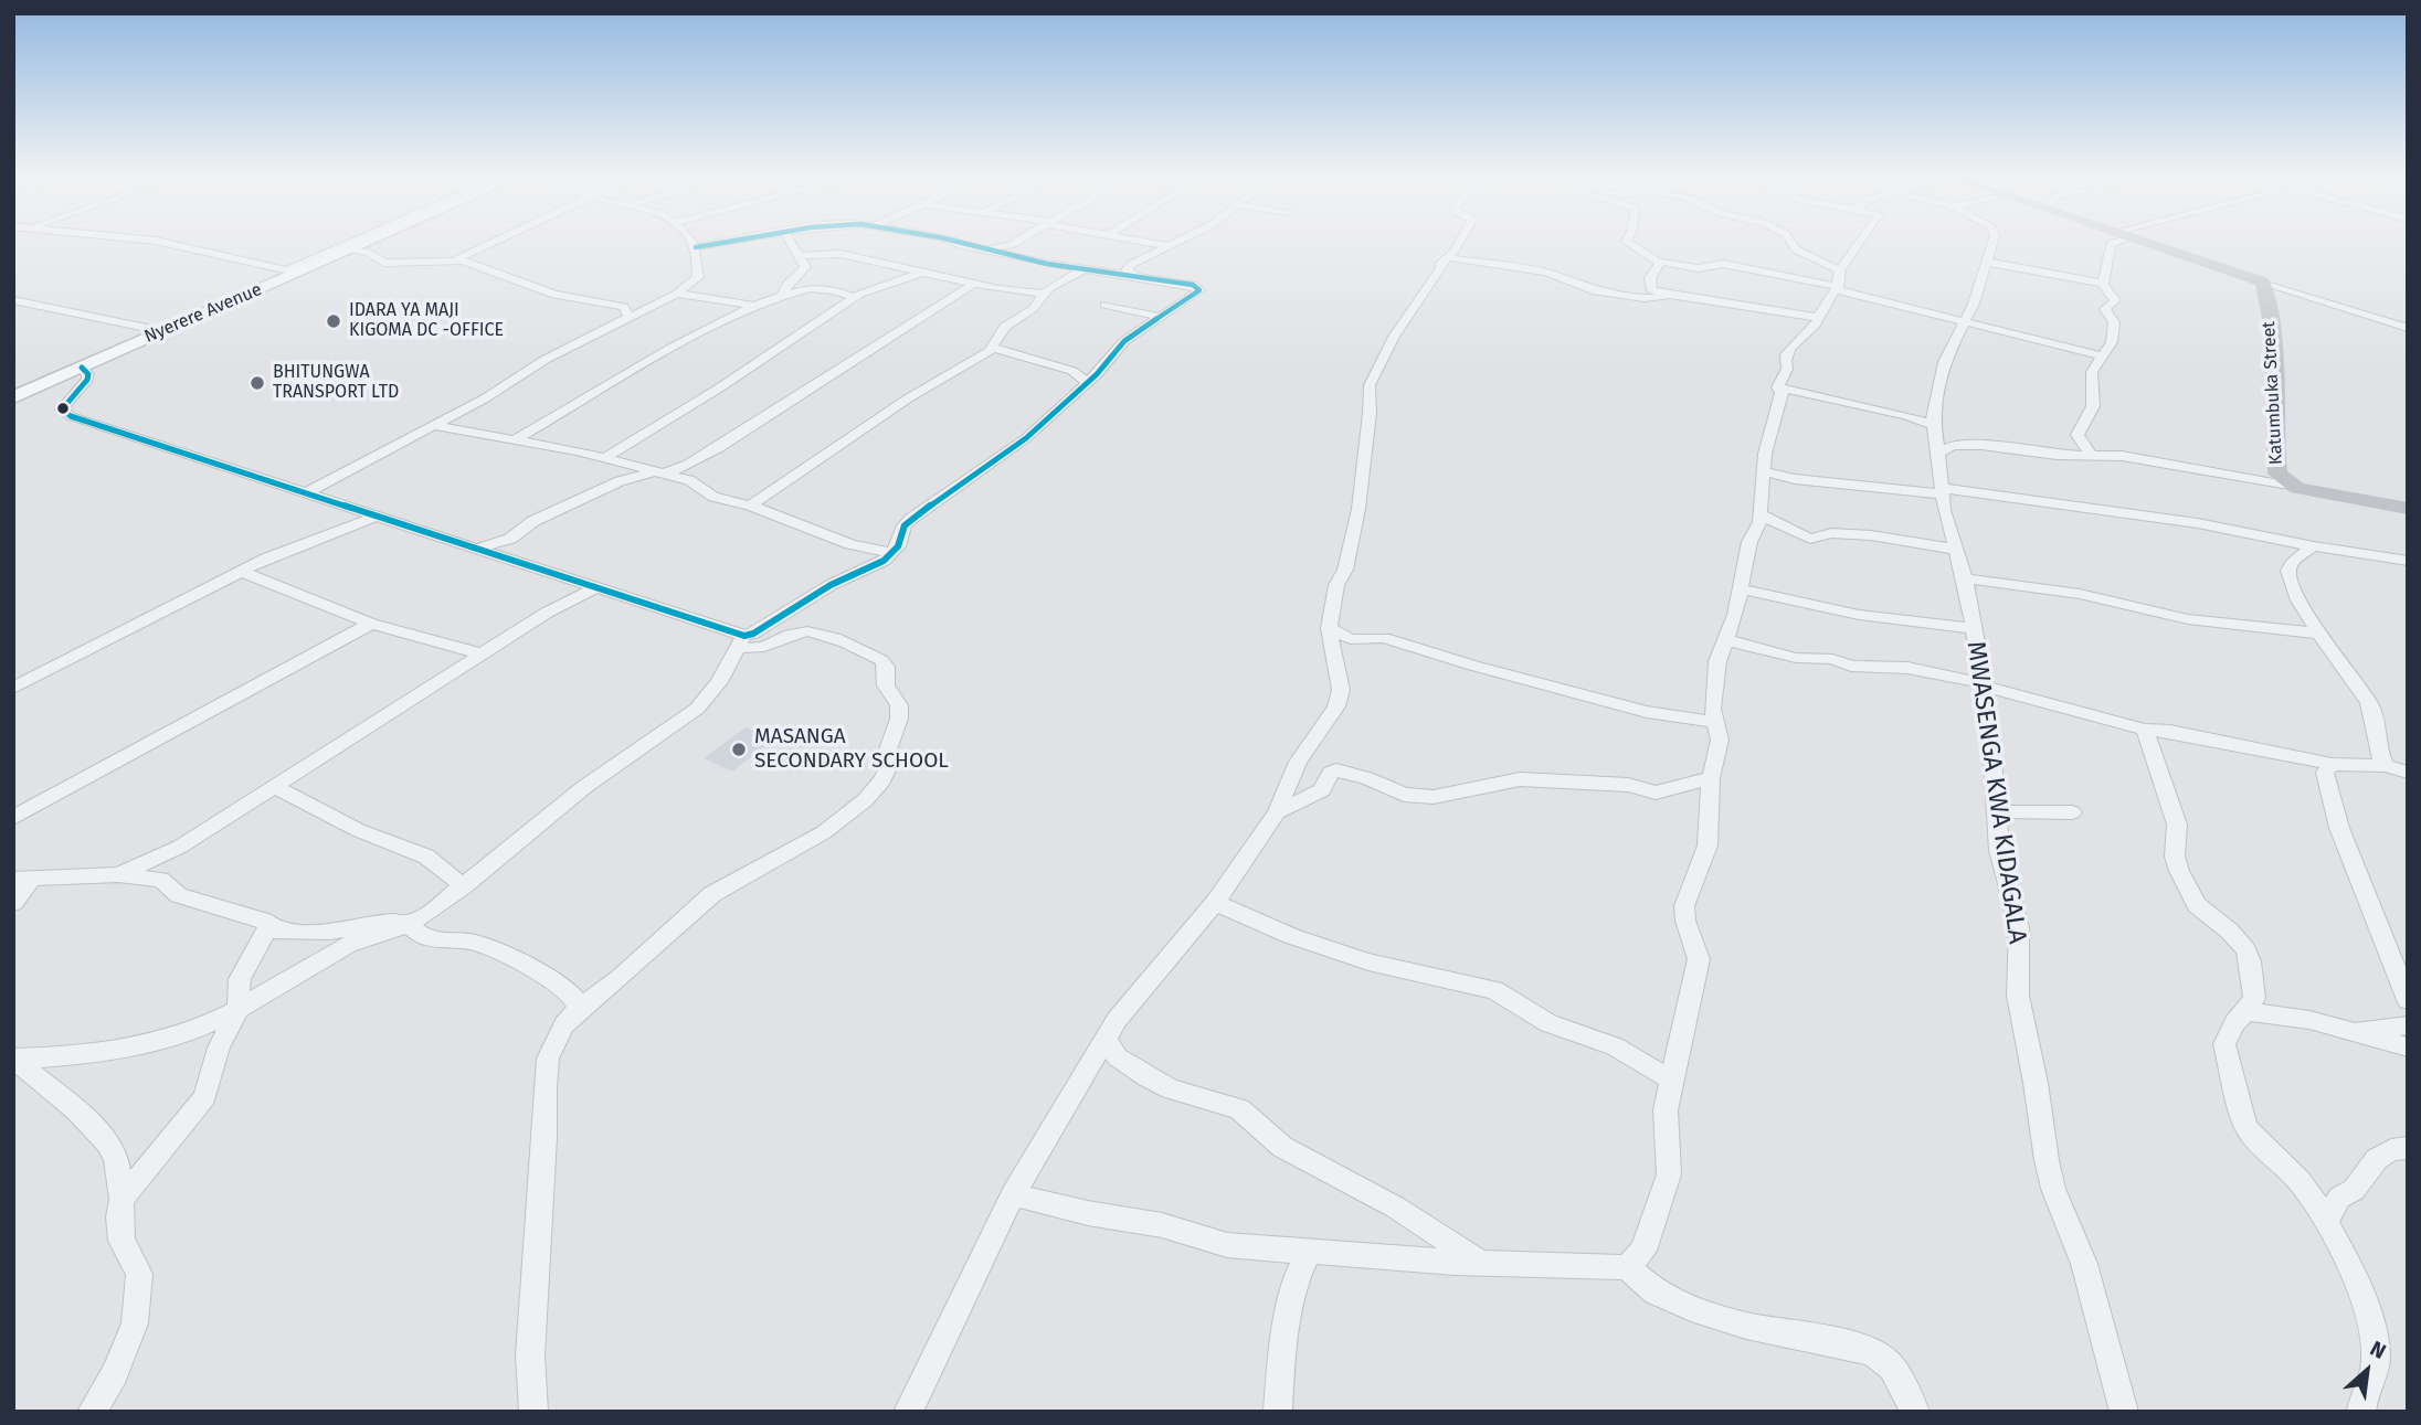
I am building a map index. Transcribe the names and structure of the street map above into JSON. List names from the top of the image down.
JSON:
{
  "streets": {
    "main road": ["Nyerere Avenue", "Katumbuka Street"],
    "street": ["MWASENGA KWA KIDAGALA"]
  },
  "places": ["IDARA YA MAJI KIGOMA DC -OFFICE", "BHITUNGWA TRANSPORT LTD", "MASANGA SECONDARY SCHOOL"],
  "north": "top right"
}
